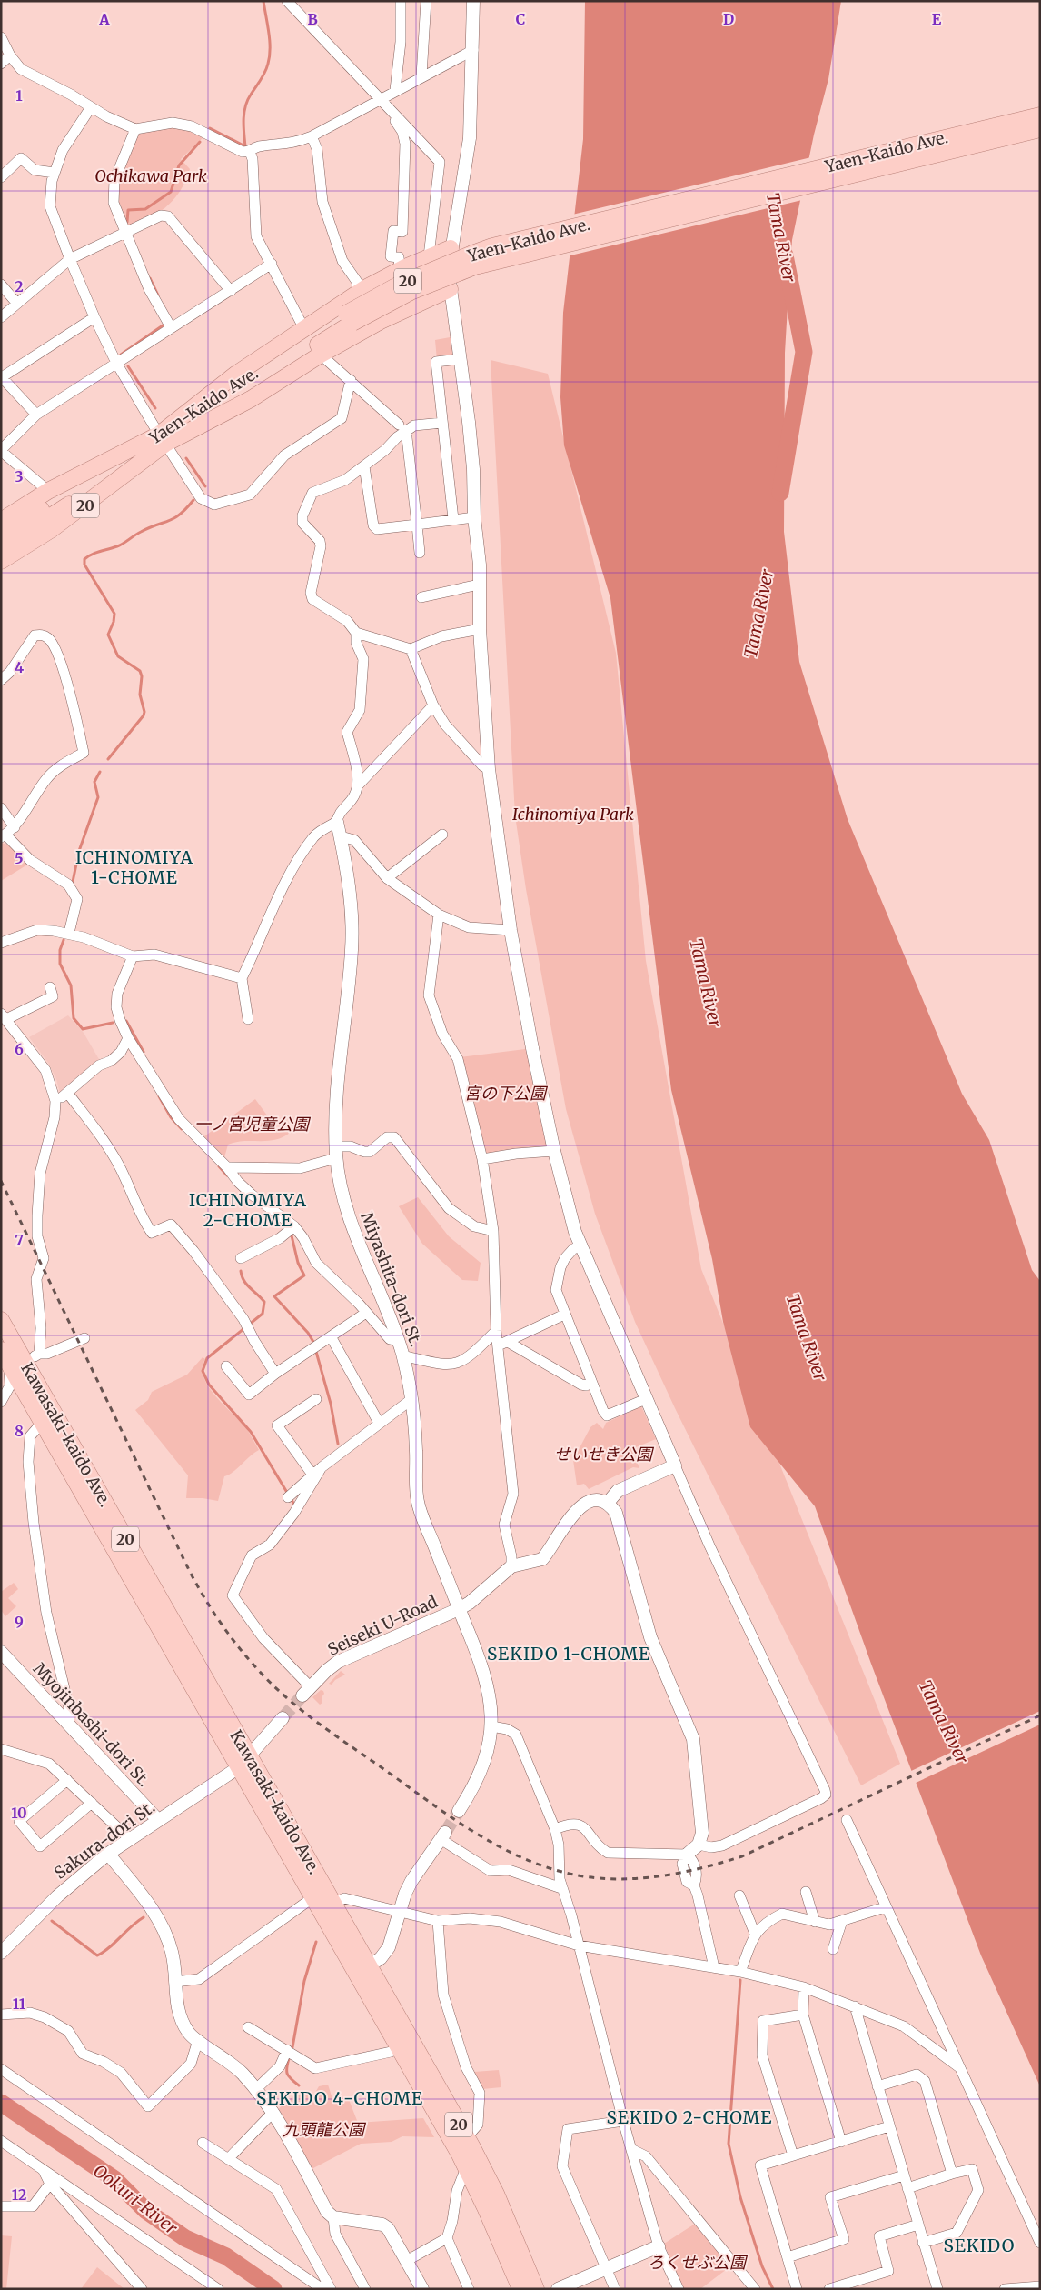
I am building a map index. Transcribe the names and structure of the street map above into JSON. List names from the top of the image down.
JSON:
{
  "streets": {
    "main road": ["Yaen-Kaido Ave.", "20", "Kawasaki-kaido Ave."],
    "street": [
      "Miyashita-dori St.",
      "Seiseki U-Road",
      "Myojinbashi-dori St.",
      "Sakura-dori St."
    ]
  },
  "crossings": [
    ["Yaen-Kaido Ave.", "20"],
    ["Miyashita-dori St.", "Seiseki U-Road"],
    ["Kawasaki-kaido Ave.", "Sakura-dori St."],
    ["Myojinbashi-dori St.", "Sakura-dori St."]
  ],
  "districts": [
    "ICHINOMIYA 1-CHOME",
    "ICHINOMIYA 2-CHOME",
    "SEKIDO 1-CHOME",
    "SEKIDO 4-CHOME",
    "SEKIDO 2-CHOME",
    "SEKIDO"
  ],
  "water": ["Tama River", "Ookuri-River"],
  "parks": [
    "Ochikawa Park",
    "Ichinomiya Park",
    "宮の下公園",
    "一ノ宮児童公園",
    "せいせき公園",
    "九頭龍公園",
    "ろくせぶ公園"
  ],
  "grid": {
    "columns": [
      "A",
      "B",
      "C",
      "D",
      "E"
    ],
    "rows": [
      "1",
      "2",
      "3",
      "4",
      "5",
      "6",
      "7",
      "8",
      "9",
      "10",
      "11",
      "12"
    ]
  }
}
